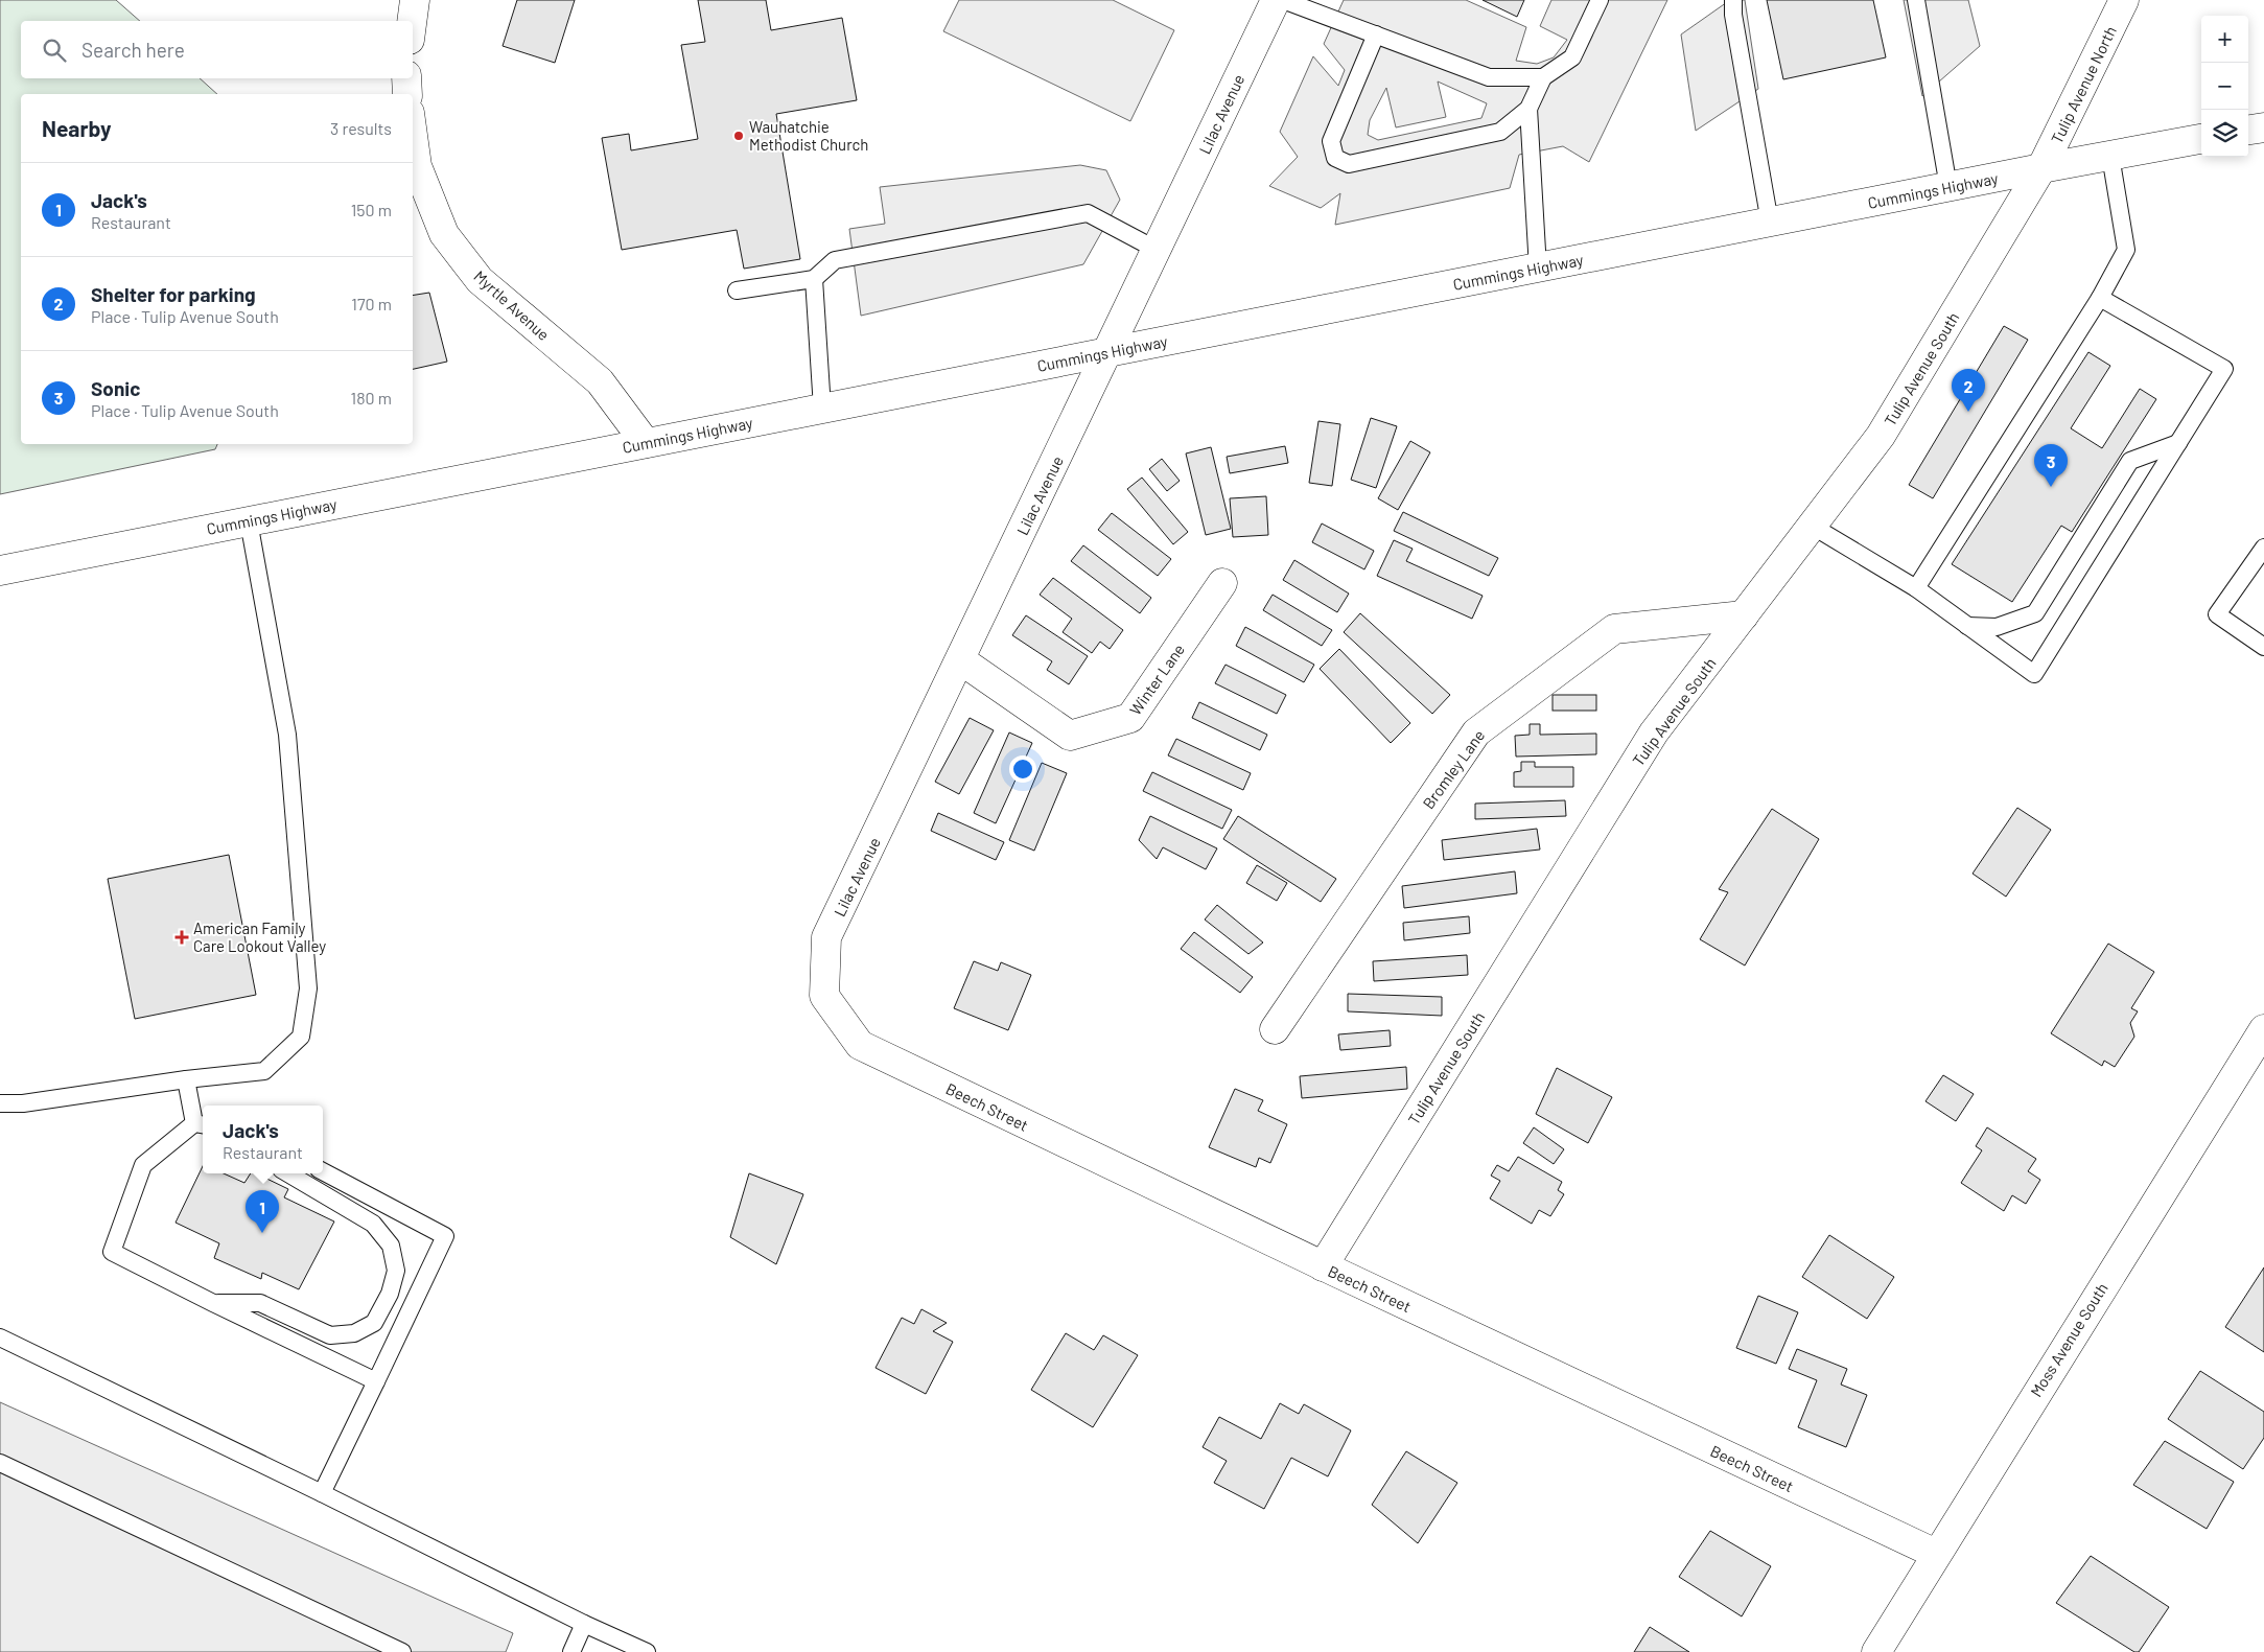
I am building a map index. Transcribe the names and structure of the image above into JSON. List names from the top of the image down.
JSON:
{
  "streets": {
    "street": [
      "Tulip Avenue North",
      "Lilac Avenue",
      "Cummings Highway",
      "Myrtle Avenue",
      "Tulip Avenue South",
      "Winter Lane",
      "Bromley Lane",
      "Beech Street",
      "Moss Avenue South"
    ]
  },
  "crossings": [
    ["Tulip Avenue North", "Cummings Highway"],
    ["Tulip Avenue North", "Tulip Avenue South"],
    ["Lilac Avenue", "Cummings Highway"],
    ["Lilac Avenue", "Winter Lane"],
    ["Lilac Avenue", "Beech Street"],
    ["Cummings Highway", "Myrtle Avenue"],
    ["Cummings Highway", "Tulip Avenue South"],
    ["Tulip Avenue South", "Bromley Lane"],
    ["Tulip Avenue South", "Beech Street"],
    ["Beech Street", "Moss Avenue South"]
  ],
  "places": {
    "other": ["Wauhatchie Methodist Church"],
    "health": ["American Family Care Lookout Valley"]
  },
  "page": {
    "map_buttons": ["+", "−"],
    "search": "Search here",
    "heading": ["Nearby", "3 results"],
    "list": [
      {
        "mark": "1",
        "name": "Jack's",
        "note": "Restaurant",
        "value": "150 m"
      },
      {
        "mark": "2",
        "name": "Shelter for parking",
        "note": "Place · Tulip Avenue South",
        "value": "170 m"
      },
      {
        "mark": "3",
        "name": "Sonic",
        "note": "Place · Tulip Avenue South",
        "value": "180 m"
      }
    ],
    "pins": ["2", "3", "1"],
    "popup": ["Jack's", "Restaurant"]
  }
}
